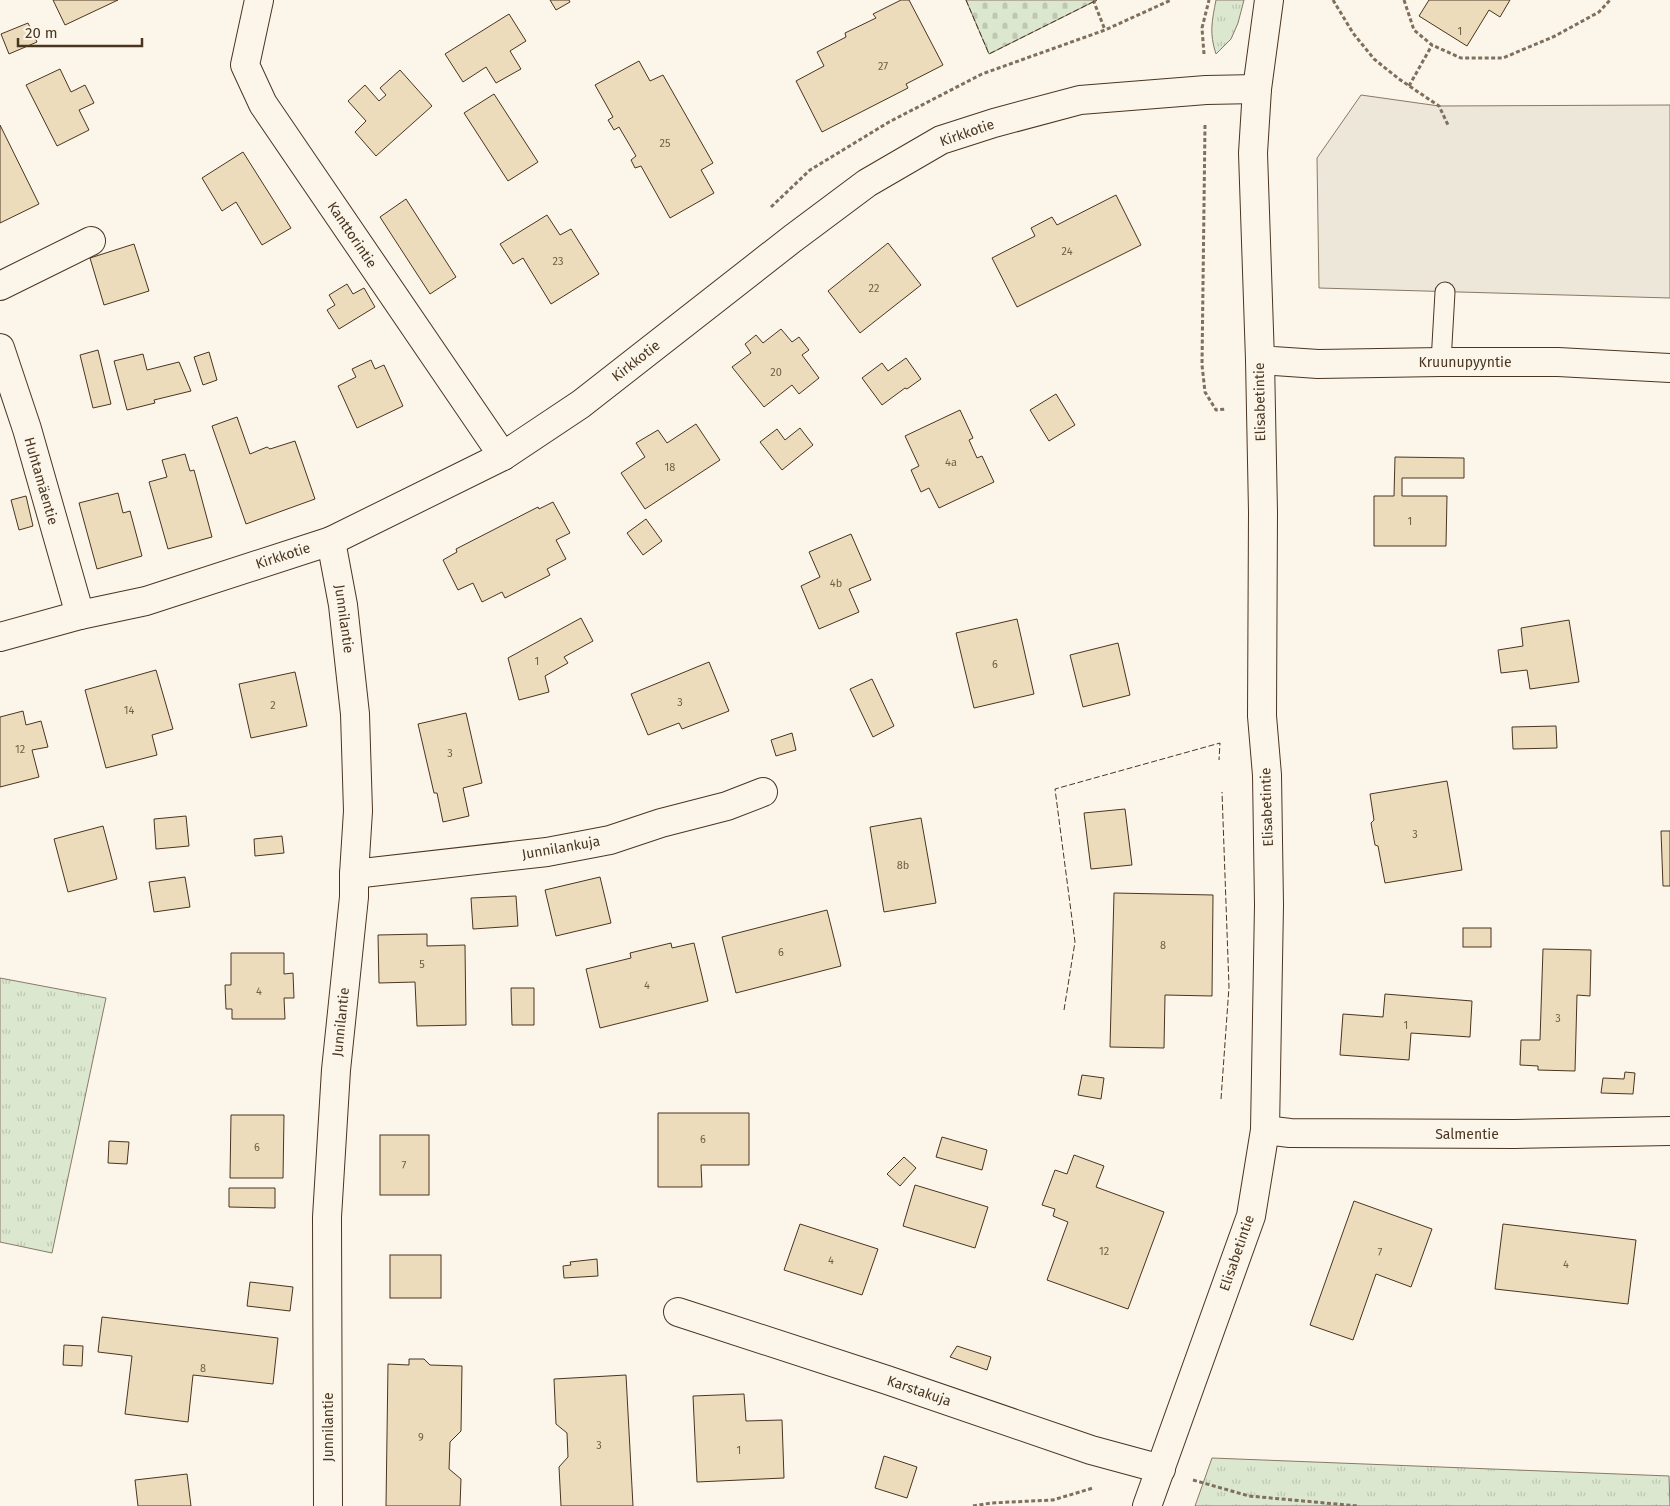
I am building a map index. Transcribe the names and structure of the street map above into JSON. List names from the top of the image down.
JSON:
{
  "streets": {
    "street": [
      "Kirkkotie",
      "Kanttorintie",
      "Kruunupyyntie",
      "Elisabetintie",
      "Huhtamäentie",
      "Junnilantie",
      "Junnilankuja",
      "Salmentie",
      "Karstakuja"
    ]
  },
  "crossings": [
    ["Kirkkotie", "Kanttorintie"],
    ["Kirkkotie", "Elisabetintie"],
    ["Kirkkotie", "Huhtamäentie"],
    ["Kirkkotie", "Junnilantie"],
    ["Kruunupyyntie", "Elisabetintie"],
    ["Elisabetintie", "Salmentie"],
    ["Elisabetintie", "Karstakuja"],
    ["Junnilantie", "Junnilankuja"]
  ],
  "house_numbers": [
    "1",
    "27",
    "25",
    "24",
    "23",
    "22",
    "20",
    "4a",
    "18",
    "1",
    "4b",
    "1",
    "6",
    "3",
    "2",
    "14",
    "12",
    "3",
    "3",
    "8b",
    "8",
    "6",
    "5",
    "4",
    "4",
    "3",
    "1",
    "6",
    "6",
    "7",
    "12",
    "7",
    "4",
    "4",
    "8",
    "9",
    "3",
    "1"
  ],
  "scale_bar": "20 m"
}
